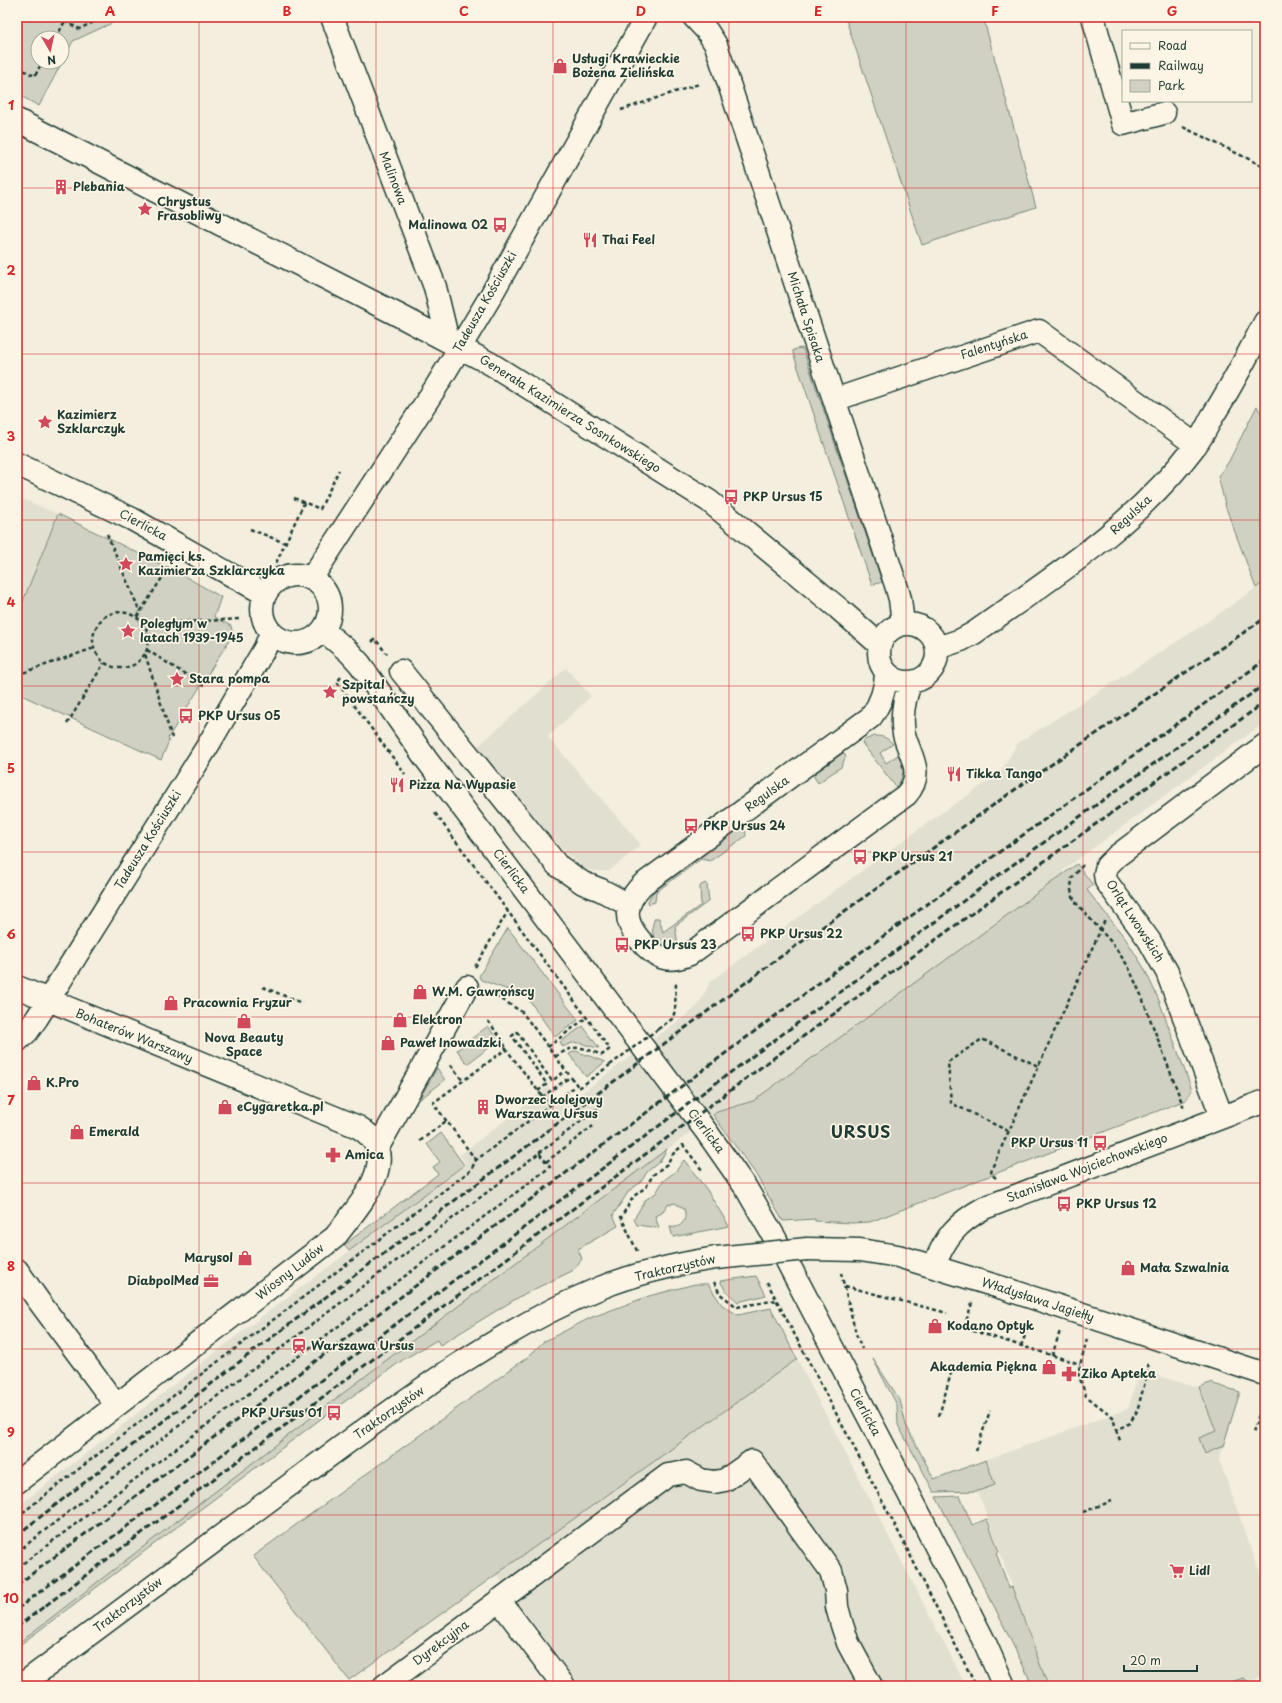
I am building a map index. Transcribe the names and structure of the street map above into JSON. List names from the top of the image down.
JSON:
{
  "streets": {
    "street": [
      "Malinowa",
      "Tadeusza Kościuszki",
      "Michała Spisaka",
      "Falentyńska",
      "Generała Kazimierza Sosnkowskiego",
      "Regulska",
      "Cierlicka",
      "Orląt Lwowskich",
      "Bohaterów Warszawy",
      "Stanisława Wojciechowskiego",
      "Traktorzystów",
      "Wiosny Ludów",
      "Władysława Jagiełły",
      "Dyrekcyjna"
    ]
  },
  "crossings": [
    ["Malinowa", "Tadeusza Kościuszki"],
    ["Malinowa", "Generała Kazimierza Sosnkowskiego"],
    ["Tadeusza Kościuszki", "Generała Kazimierza Sosnkowskiego"],
    ["Tadeusza Kościuszki", "Cierlicka"],
    ["Tadeusza Kościuszki", "Bohaterów Warszawy"],
    ["Michała Spisaka", "Falentyńska"],
    ["Michała Spisaka", "Generała Kazimierza Sosnkowskiego"],
    ["Michała Spisaka", "Regulska"],
    ["Falentyńska", "Regulska"],
    ["Generała Kazimierza Sosnkowskiego", "Regulska"],
    ["Orląt Lwowskich", "Stanisława Wojciechowskiego"],
    ["Bohaterów Warszawy", "Wiosny Ludów"],
    ["Stanisława Wojciechowskiego", "Władysława Jagiełły"],
    ["Traktorzystów", "Władysława Jagiełły"]
  ],
  "districts": ["URSUS"],
  "places": {
    "shop": [
      "Usługi Krawieckie Bożena Zielińska",
      "W.M. Gawrońscy",
      "Pracownia Fryzur",
      "Elektron",
      "Nova Beauty Space",
      "Paweł Inowadzki",
      "K.Pro",
      "eCygaretka.pl",
      "Emerald",
      "Marysol",
      "Mała Szwalnia",
      "Kodano Optyk",
      "Akademia Piękna"
    ],
    "building": ["Plebania", "Dworzec kolejowy Warszawa Ursus"],
    "place": [
      "Chrystus Frasobliwy",
      "Kazimierz Szklarczyk",
      "Pamięci ks. Kazimierza Szklarczyka",
      "Poległym w latach 1939-1945",
      "Stara pompa",
      "Szpital powstańczy"
    ],
    "bus stop": [
      "Malinowa 02",
      "PKP Ursus 15",
      "PKP Ursus 05",
      "PKP Ursus 24",
      "PKP Ursus 21",
      "PKP Ursus 22",
      "PKP Ursus 23",
      "PKP Ursus 11",
      "PKP Ursus 12",
      "PKP Ursus 01"
    ],
    "restaurant": ["Thai Feel", "Tikka Tango", "Pizza Na Wypasie"],
    "pharmacy": ["Amica", "Ziko Apteka"],
    "office": ["DiabpolMed"],
    "station": ["Warszawa Ursus"],
    "supermarket": ["Lidl"]
  },
  "legend": ["Road", "Railway", "Park"],
  "scale_bar": "20 m",
  "north": "bottom",
  "grid": {
    "columns": [
      "A",
      "B",
      "C",
      "D",
      "E",
      "F",
      "G"
    ],
    "rows": [
      "1",
      "2",
      "3",
      "4",
      "5",
      "6",
      "7",
      "8",
      "9",
      "10"
    ]
  }
}
